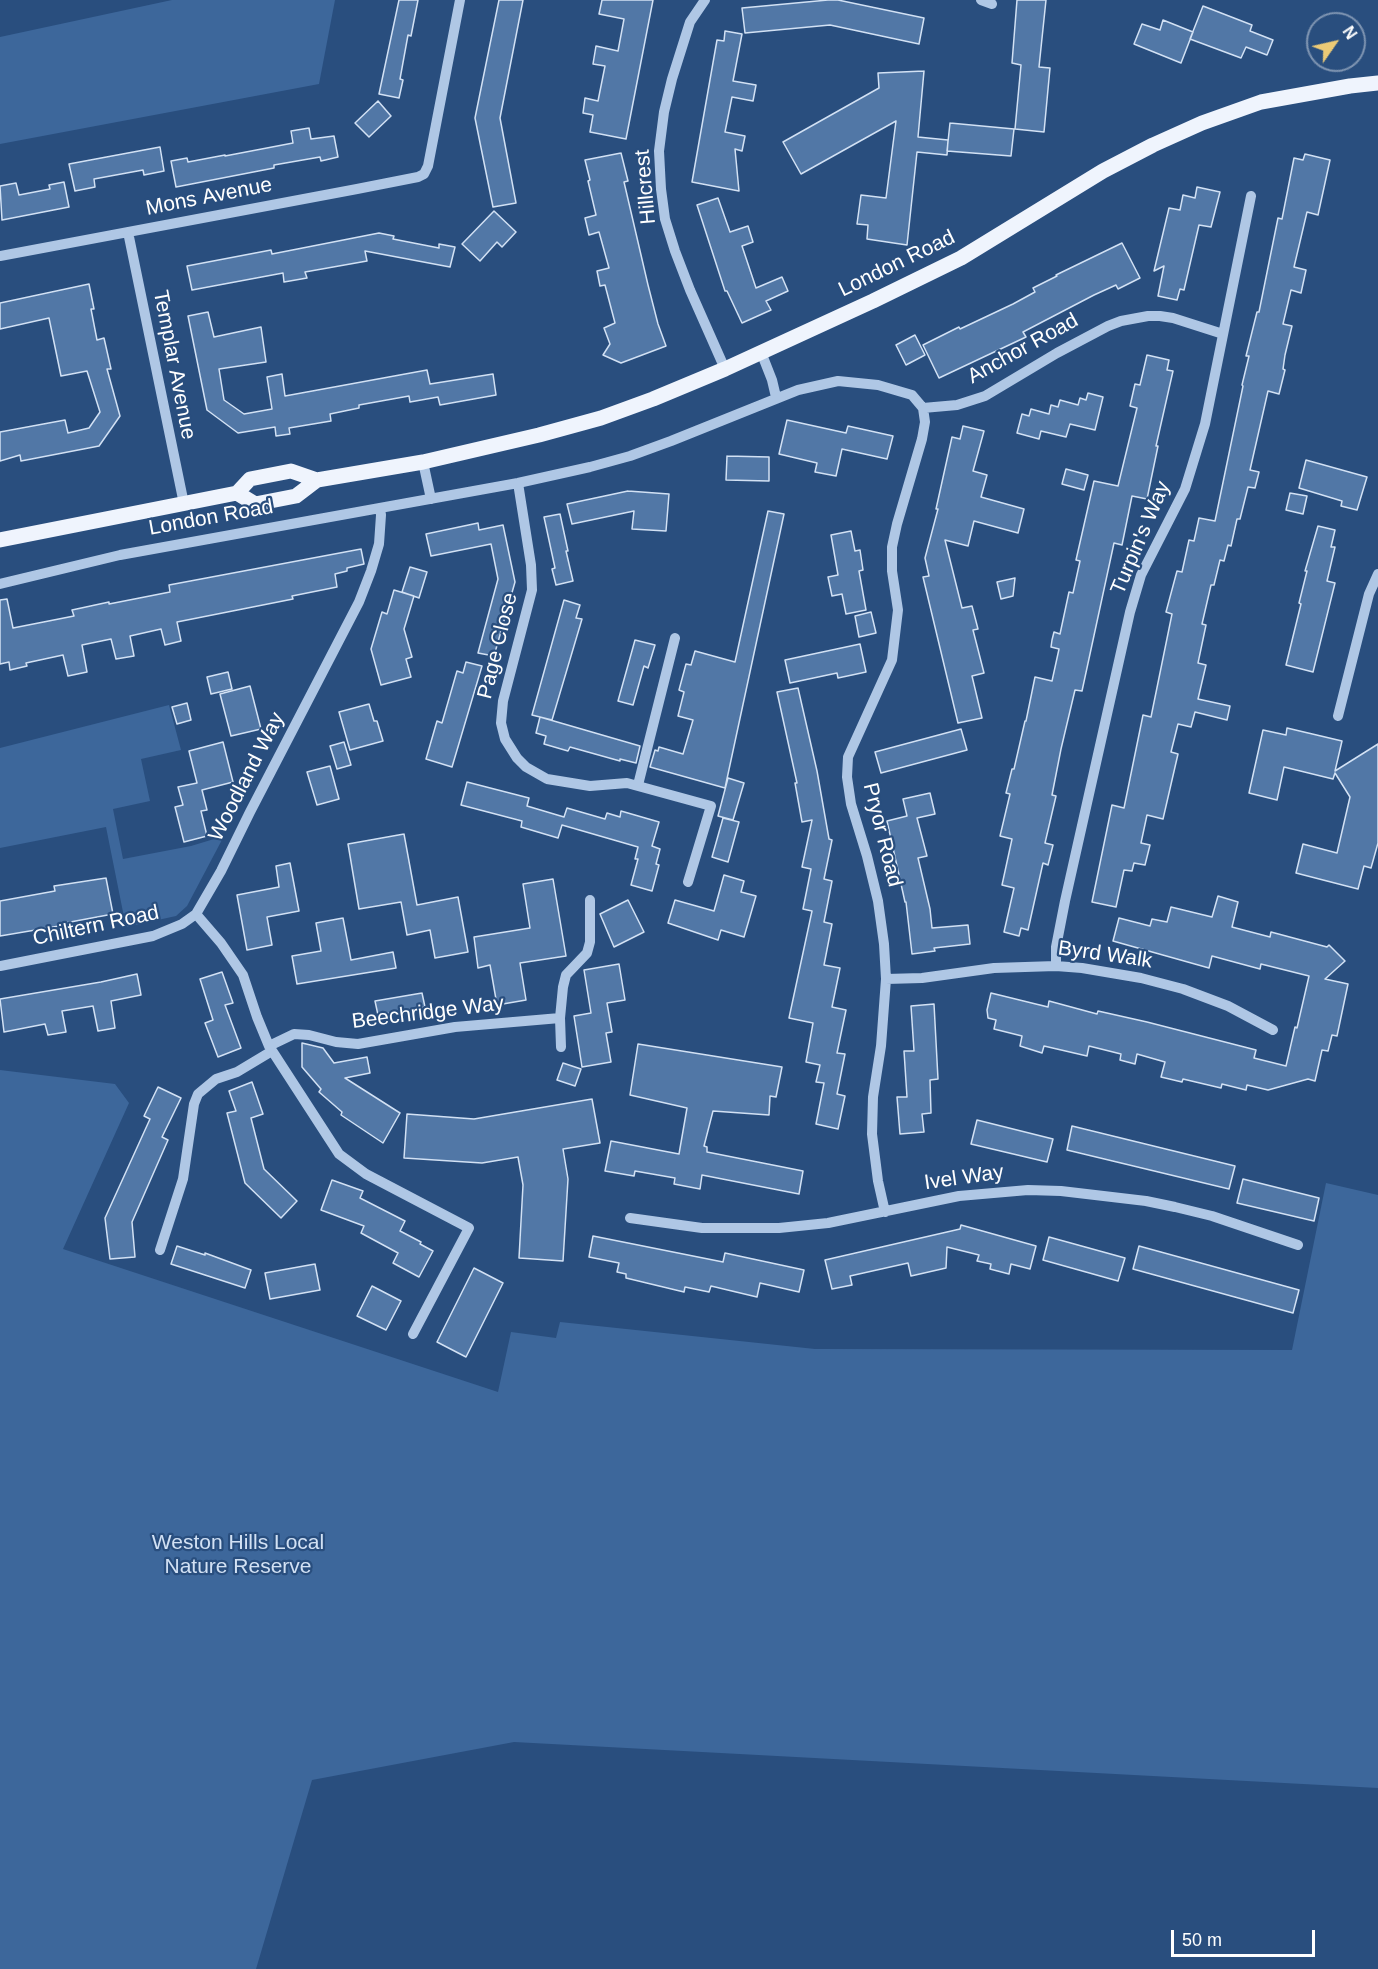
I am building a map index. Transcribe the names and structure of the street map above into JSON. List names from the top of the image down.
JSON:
{
  "streets": {
    "main road": ["London Road"],
    "street": [
      "Hillcrest",
      "Mons Avenue",
      "Anchor Road",
      "Templar Avenue",
      "Turpin's Way",
      "Page Close",
      "Woodland Way",
      "Pryor Road",
      "Chiltern Road",
      "Byrd Walk",
      "Beechridge Way",
      "Ivel Way"
    ]
  },
  "crossings": [
    ["Hillcrest", "London Road"],
    ["Mons Avenue", "Templar Avenue"],
    ["London Road", "Templar Avenue"],
    ["London Road", "Page Close"],
    ["London Road", "Woodland Way"],
    ["Anchor Road", "Turpin's Way"],
    ["Anchor Road", "Pryor Road"],
    ["Turpin's Way", "Byrd Walk"],
    ["Woodland Way", "Chiltern Road"],
    ["Pryor Road", "Byrd Walk"],
    ["Pryor Road", "Ivel Way"]
  ],
  "parks": ["Weston Hills Local Nature Reserve"],
  "scale_bar": "50 m",
  "north": "top right"
}
